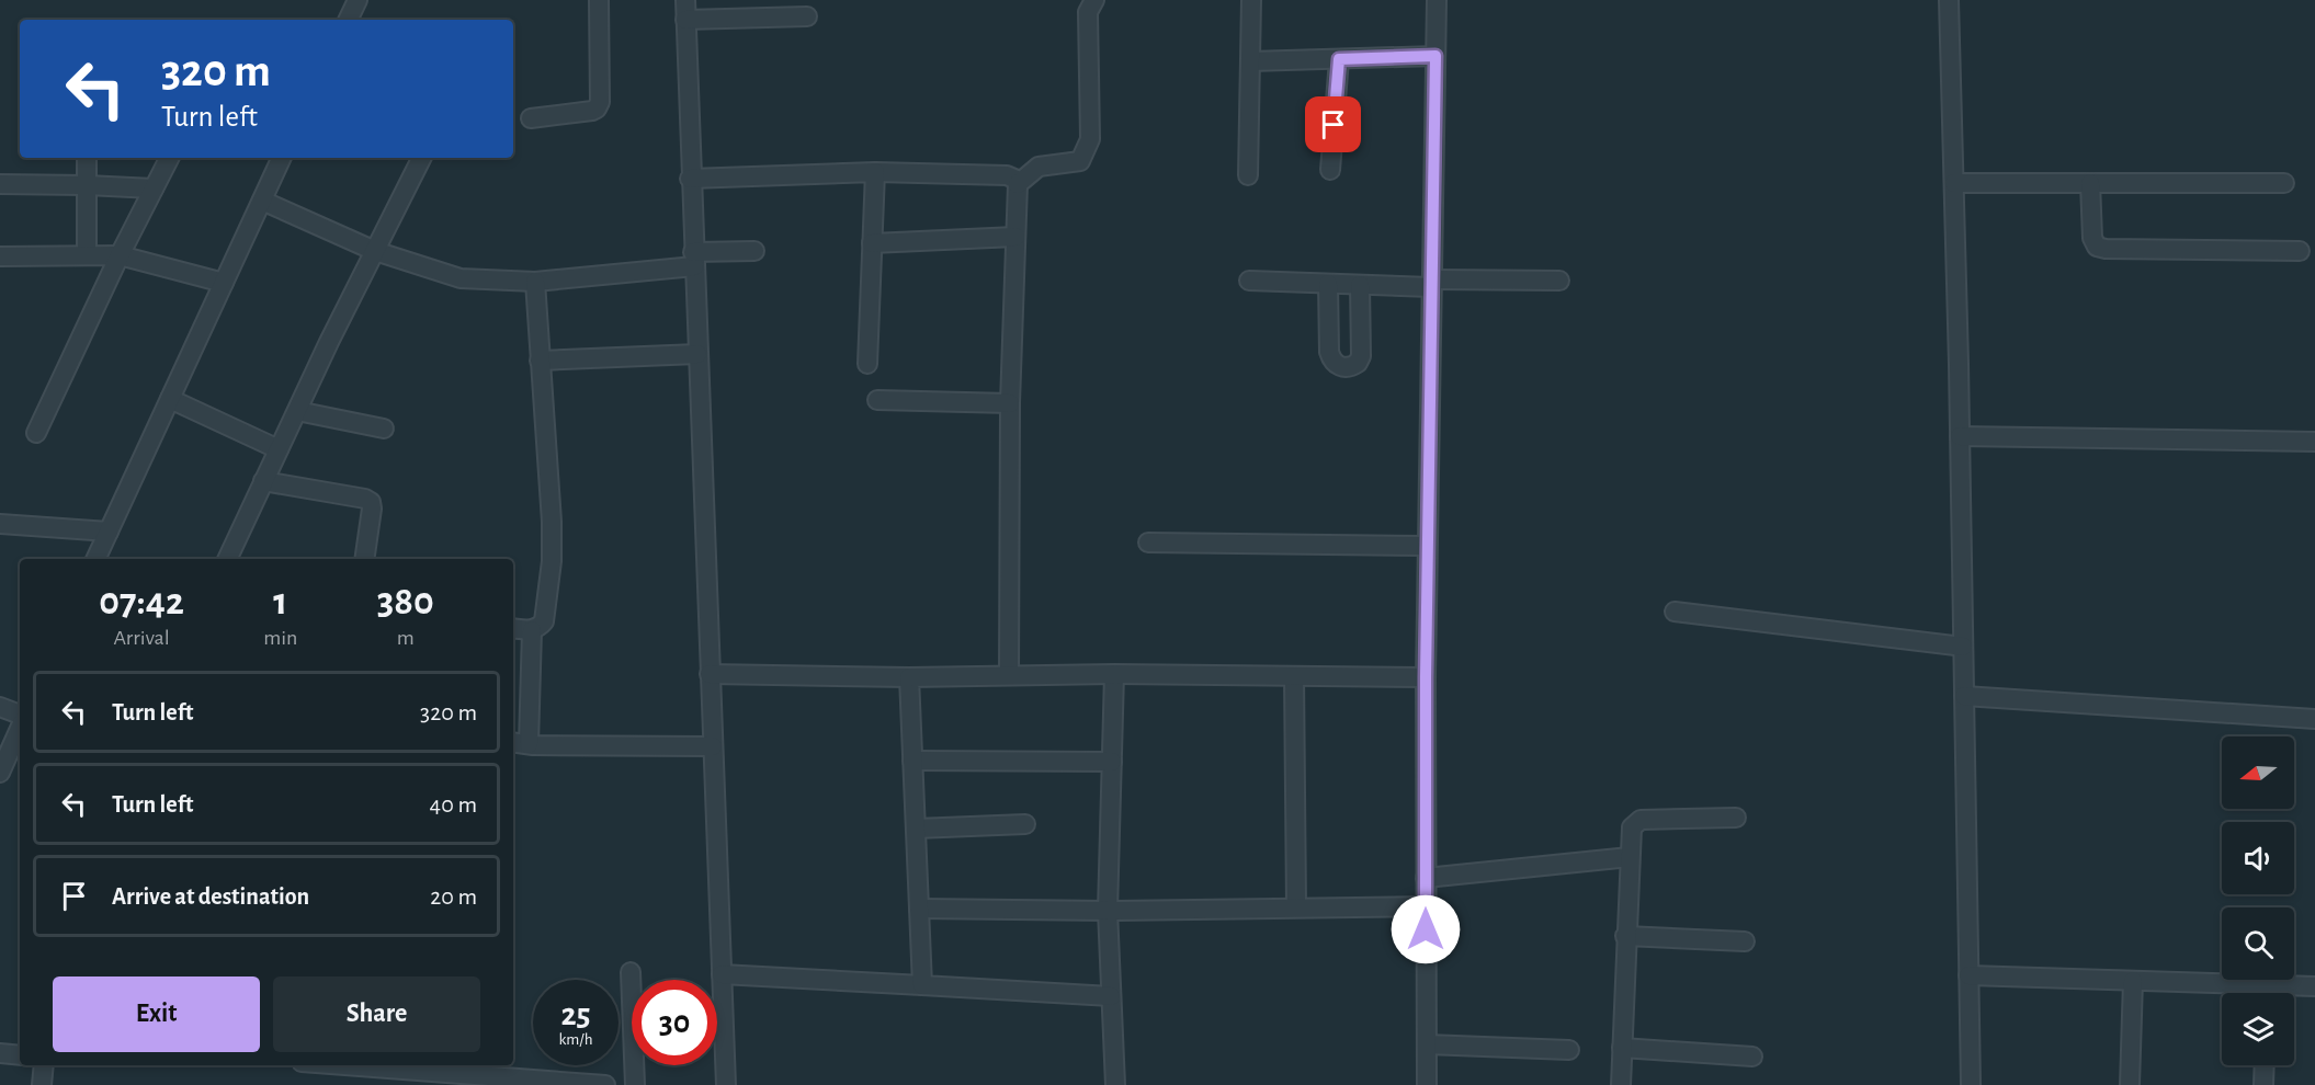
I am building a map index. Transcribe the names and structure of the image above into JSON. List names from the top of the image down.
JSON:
{
  "north": "left",
  "page": {
    "turn": ["320 m", "Turn left"],
    "eta": [
      "07:42",
      "Arrival",
      "1",
      "min",
      "380",
      "m"
    ],
    "list": [
      {
        "name": "Turn left",
        "value": "320 m"
      },
      {
        "name": "Turn left",
        "value": "40 m"
      },
      {
        "name": "Arrive at destination",
        "value": "20 m"
      }
    ],
    "buttons": ["Exit", "Share"],
    "speed": "25 km/h",
    "limit": "30"
  }
}
